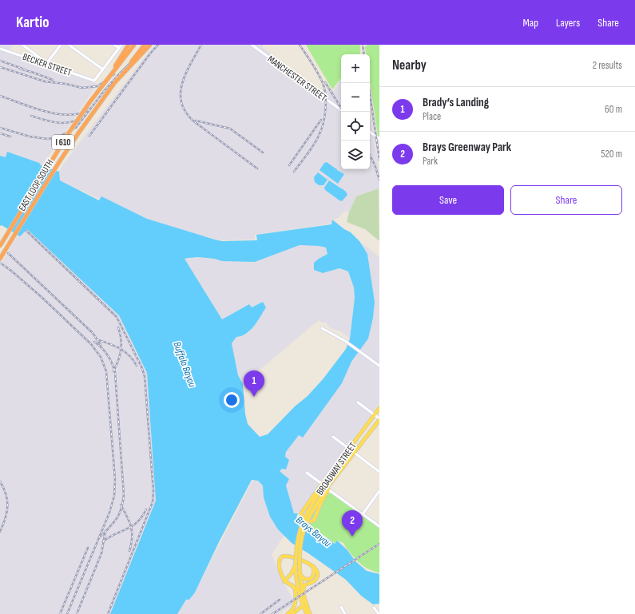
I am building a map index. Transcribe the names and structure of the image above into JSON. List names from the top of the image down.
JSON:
{
  "streets": {
    "highway": ["I 610", "EAST LOOP SOUTH"],
    "main road": ["BROADWAY STREET"],
    "street": ["BECKER STREET", "MANCHESTER STREET"]
  },
  "water": ["Buffalo Bayou", "Brays Bayou"],
  "page": {
    "header": "Kartio",
    "nav": ["Map", "Layers", "Share"],
    "heading": ["Nearby", "2 results"],
    "map_buttons": ["+", "−"],
    "list": [
      {
        "mark": "1",
        "name": "Brady’s Landing",
        "note": "Place",
        "value": "60 m"
      },
      {
        "mark": "2",
        "name": "Brays Greenway Park",
        "note": "Park",
        "value": "520 m"
      }
    ],
    "buttons": ["Save", "Share"],
    "pins": ["1", "2"]
  }
}
